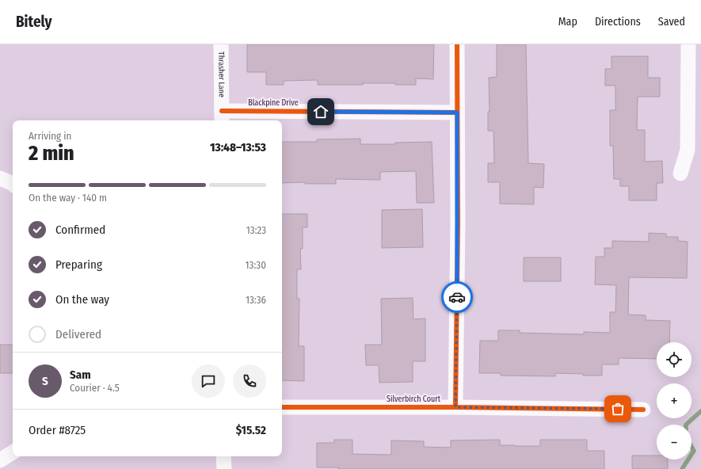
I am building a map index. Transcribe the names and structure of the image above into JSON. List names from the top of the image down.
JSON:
{
  "streets": {
    "street": ["Thrasher Lane", "Blackpine Drive", "Silverbirch Court"]
  },
  "crossings": [
    ["Thrasher Lane", "Blackpine Drive"]
  ],
  "page": {
    "header": "Bitely",
    "nav": ["Map", "Directions", "Saved"],
    "heading": ["2 min", "Arriving in", "13:48–13:53"],
    "panel": [
      "Sam",
      "Courier · 4.5",
      "Order #8725",
      "$15.52"
    ],
    "bar": "On the way · 140 m",
    "list": [
      ["Confirmed", "13:23"],
      ["Preparing", "13:30"],
      ["On the way", "13:36"],
      "Delivered"
    ],
    "map_buttons": ["+", "−"],
    "round": "S"
  }
}
